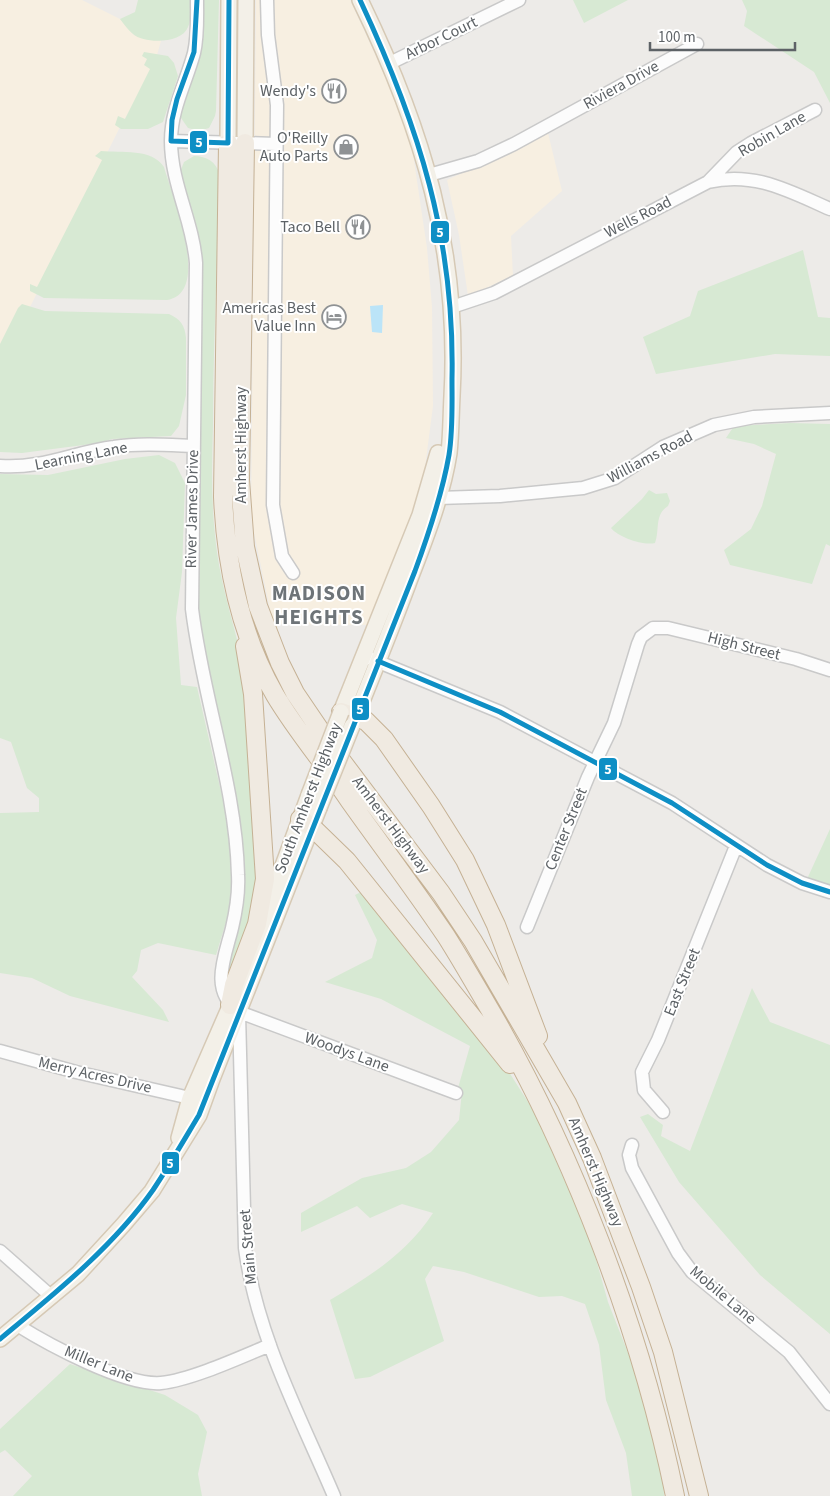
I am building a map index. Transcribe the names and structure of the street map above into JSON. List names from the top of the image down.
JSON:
{
  "streets": {
    "highway": ["Amherst Highway"],
    "main road": ["South Amherst Highway"],
    "street": [
      "Arbor Court",
      "Riviera Drive",
      "Robin Lane",
      "Wells Road",
      "Learning Lane",
      "Williams Road",
      "River James Drive",
      "High Street",
      "Center Street",
      "East Street",
      "Woodys Lane",
      "Merry Acres Drive",
      "Main Street",
      "Mobile Lane",
      "Miller Lane"
    ]
  },
  "crossings": [
    ["Arbor Court", "South Amherst Highway"],
    ["Riviera Drive", "South Amherst Highway"],
    ["Robin Lane", "Wells Road"],
    ["Wells Road", "South Amherst Highway"],
    ["Learning Lane", "River James Drive"],
    ["Williams Road", "South Amherst Highway"],
    ["River James Drive", "South Amherst Highway"],
    ["River James Drive", "Woodys Lane"],
    ["River James Drive", "Main Street"],
    ["High Street", "Center Street"],
    ["South Amherst Highway", "Woodys Lane"],
    ["South Amherst Highway", "Merry Acres Drive"],
    ["South Amherst Highway", "Main Street"],
    ["South Amherst Highway", "Miller Lane"],
    ["Woodys Lane", "Main Street"],
    ["Main Street", "Miller Lane"]
  ],
  "districts": ["MADISON HEIGHTS"],
  "places": {
    "restaurant": ["Wendy's", "Taco Bell"],
    "shop": ["O'Reilly Auto Parts"],
    "hotel": ["Americas Best Value Inn"]
  },
  "lines": ["transit line 5"],
  "scale_bar": "100 m"
}
